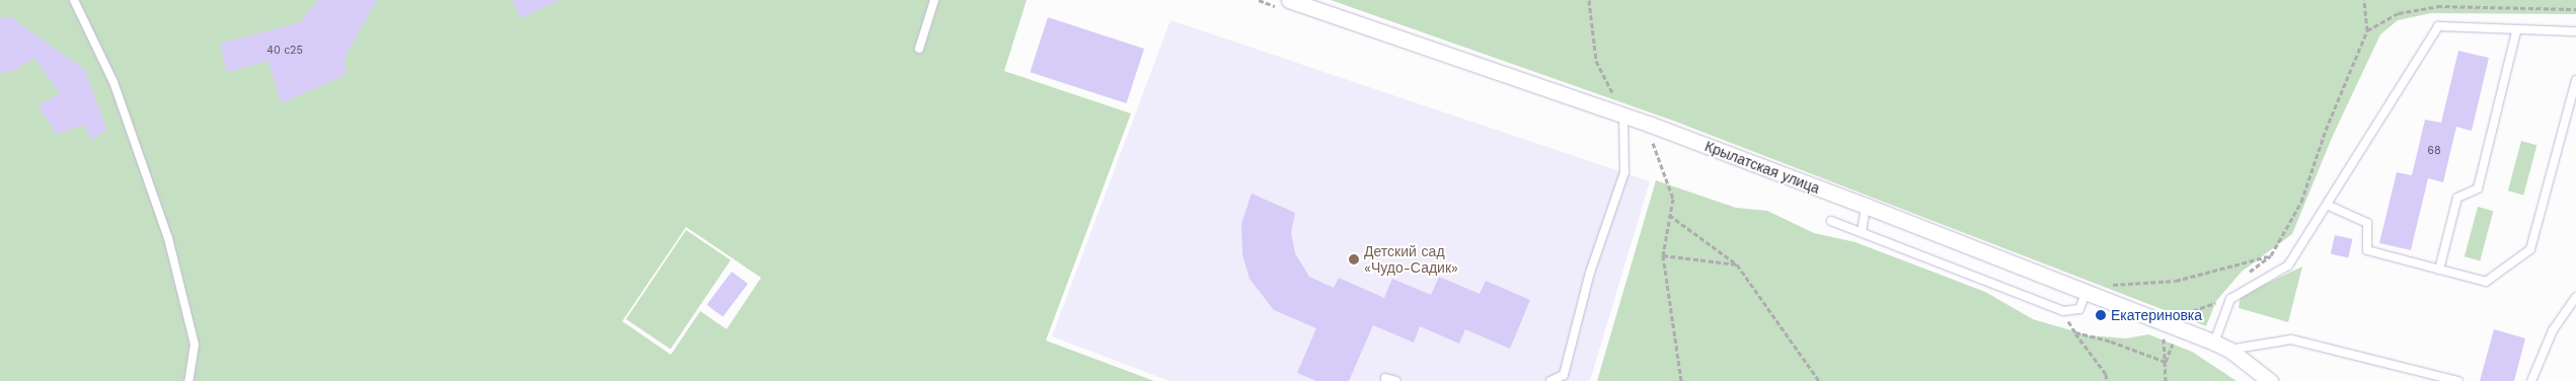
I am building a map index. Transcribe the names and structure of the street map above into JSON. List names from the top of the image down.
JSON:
{
  "streets": {
    "street": ["Крылатская улица"]
  },
  "places": ["Детский сад «Чудо-Садик»", "Екатериновка"],
  "house_numbers": ["40 с25", "68"]
}
